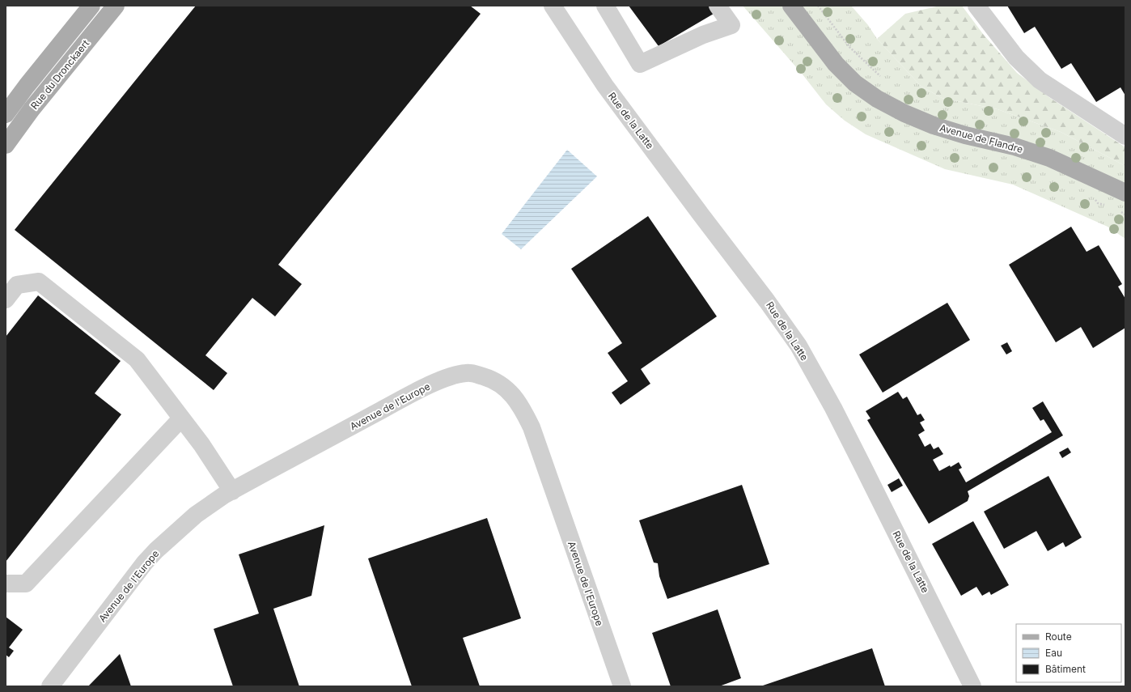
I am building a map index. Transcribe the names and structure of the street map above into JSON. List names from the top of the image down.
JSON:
{
  "streets": {
    "main road": ["Rue du Dronckaert", "Avenue de Flandre"],
    "street": ["Rue de la Latte", "Avenue de l'Europe"]
  },
  "legend": ["Route", "Eau", "Bâtiment"]
}
